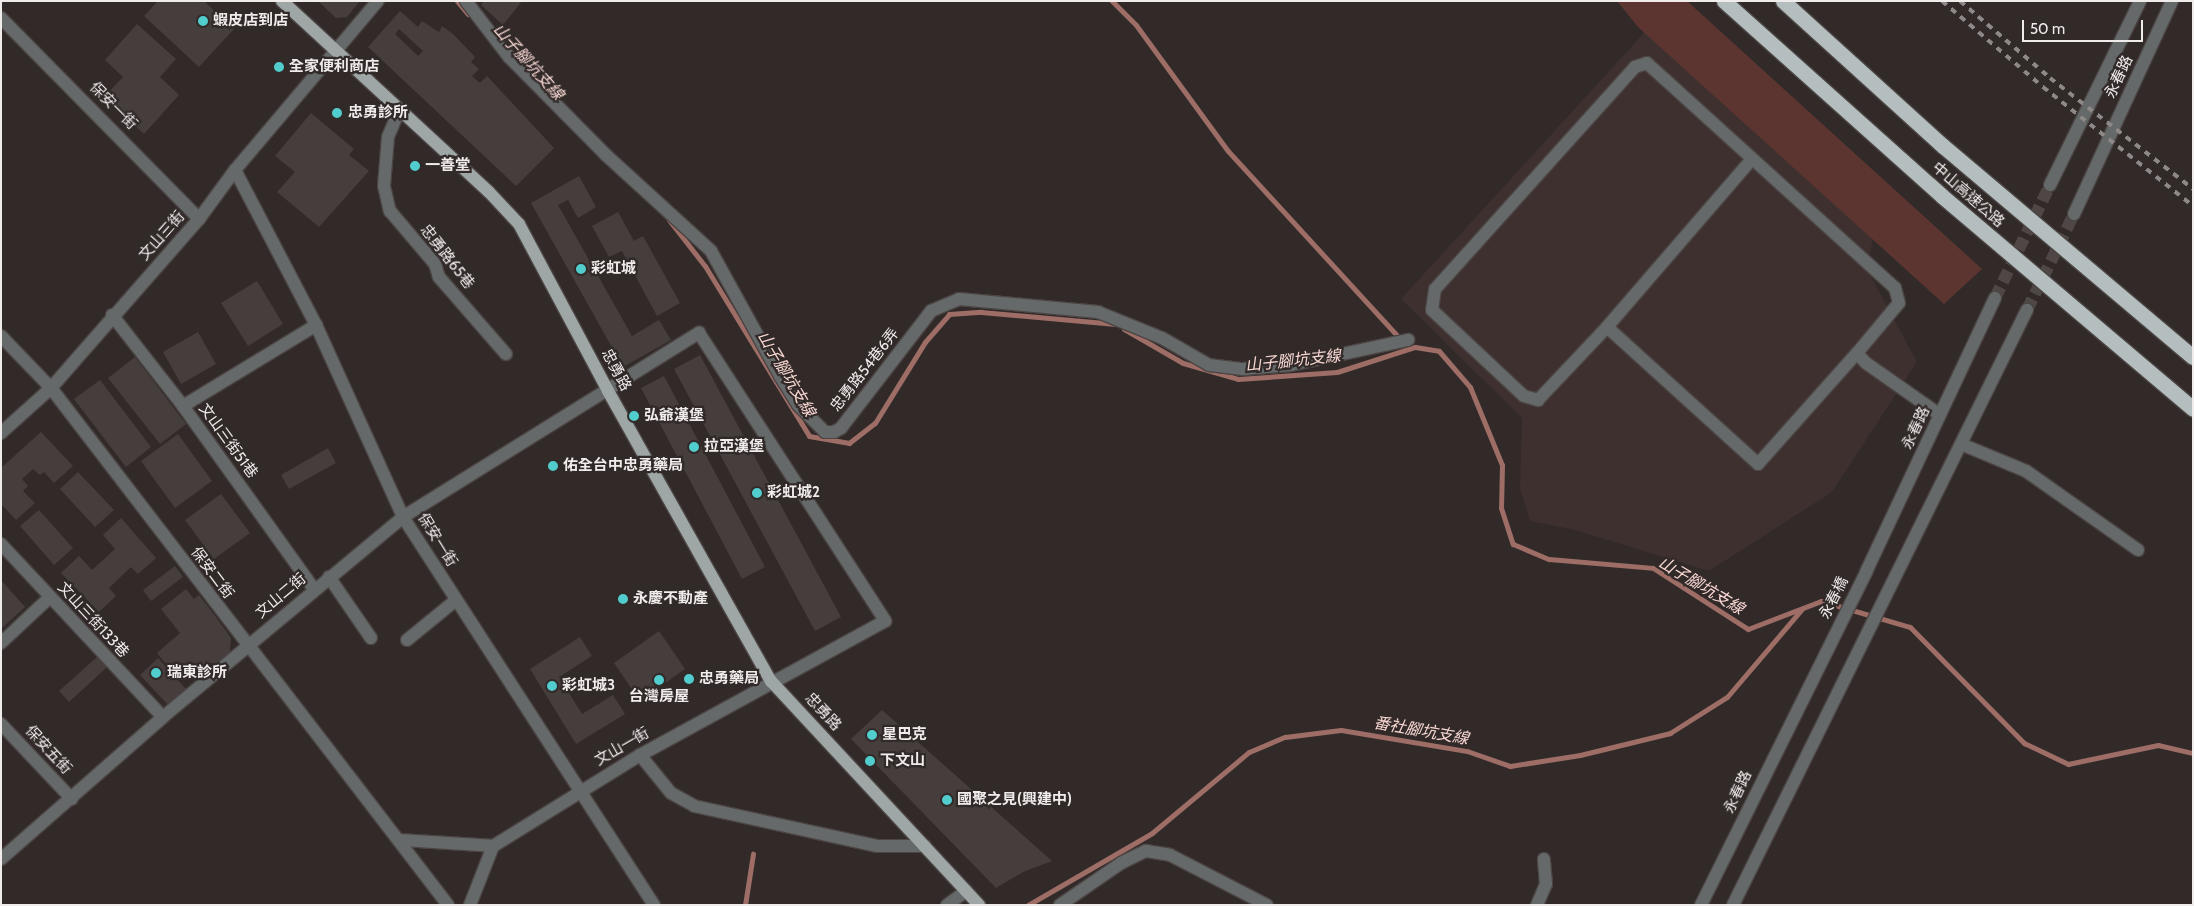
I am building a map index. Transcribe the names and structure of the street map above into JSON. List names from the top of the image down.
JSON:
{
  "streets": {
    "highway": ["中山高速公路"],
    "main road": ["忠勇路"],
    "street": [
      "永春路",
      "保安一街",
      "文山三街",
      "忠勇路65巷",
      "忠勇路54巷6弄",
      "文山三街51巷",
      "保安二街",
      "文山二街",
      "永春橋",
      "文山三街133巷",
      "文山一街",
      "保安五街"
    ]
  },
  "crossings": [
    ["永春路", "永春橋"],
    ["保安一街", "文山三街"],
    ["保安一街", "文山二街"],
    ["保安一街", "文山一街"],
    ["文山三街", "忠勇路"],
    ["文山三街", "文山三街51巷"],
    ["文山三街", "保安二街"],
    ["忠勇路65巷", "忠勇路"],
    ["忠勇路", "文山二街"],
    ["忠勇路", "文山一街"],
    ["文山三街51巷", "文山二街"],
    ["保安二街", "文山二街"],
    ["文山二街", "文山三街133巷"],
    ["文山二街", "文山一街"],
    ["文山二街", "保安五街"]
  ],
  "water": ["山子腳坑支線", "番社腳坑支線"],
  "places": [
    "蝦皮店到店",
    "全家便利商店",
    "忠勇診所",
    "一善堂",
    "彩虹城",
    "弘爺漢堡",
    "拉亞漢堡",
    "佑全台中忠勇藥局",
    "彩虹城2",
    "永慶不動產",
    "瑞東診所",
    "忠勇藥局",
    "台灣房屋",
    "彩虹城3",
    "星巴克",
    "下文山",
    "國聚之見(興建中)"
  ],
  "scale_bar": "50 m"
}
